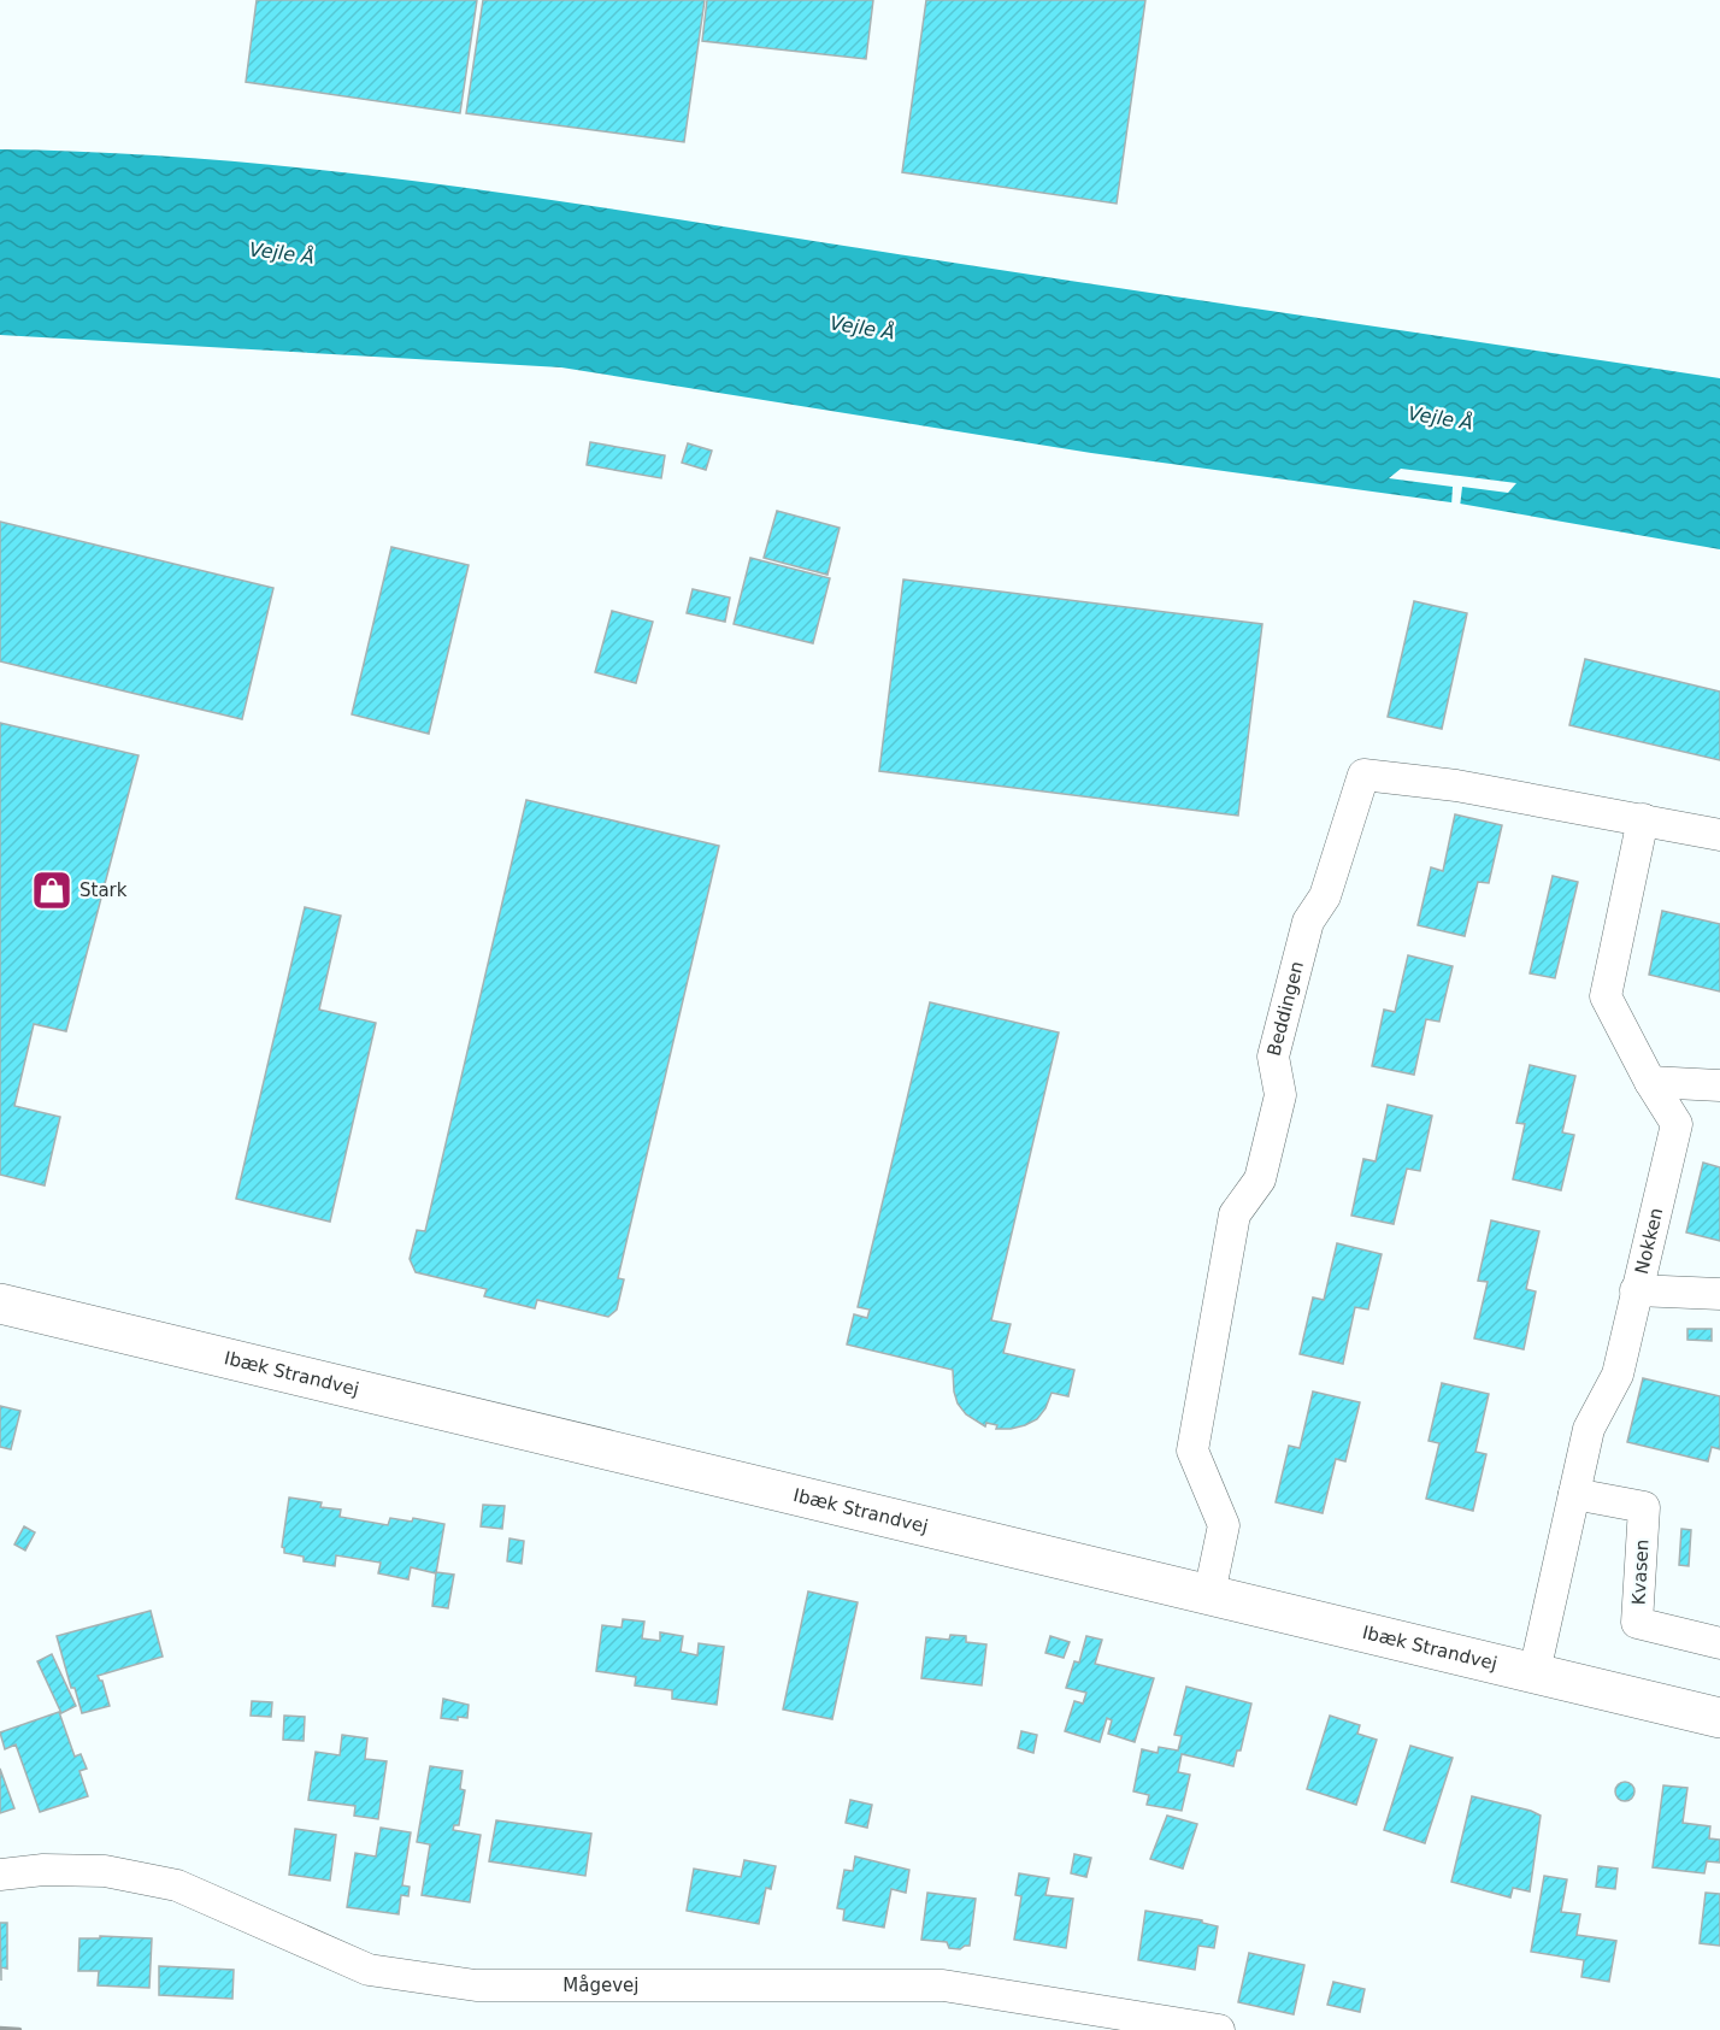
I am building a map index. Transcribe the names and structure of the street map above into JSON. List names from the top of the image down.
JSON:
{
  "streets": {
    "street": [
      "Beddingen",
      "Nokken",
      "Ibæk Strandvej",
      "Kvasen",
      "Mågevej"
    ]
  },
  "crossings": [
    ["Beddingen", "Nokken"],
    ["Beddingen", "Ibæk Strandvej"],
    ["Nokken", "Ibæk Strandvej"],
    ["Nokken", "Kvasen"]
  ],
  "water": ["Vejle Å"],
  "places": {
    "shop": ["Stark"]
  }
}
